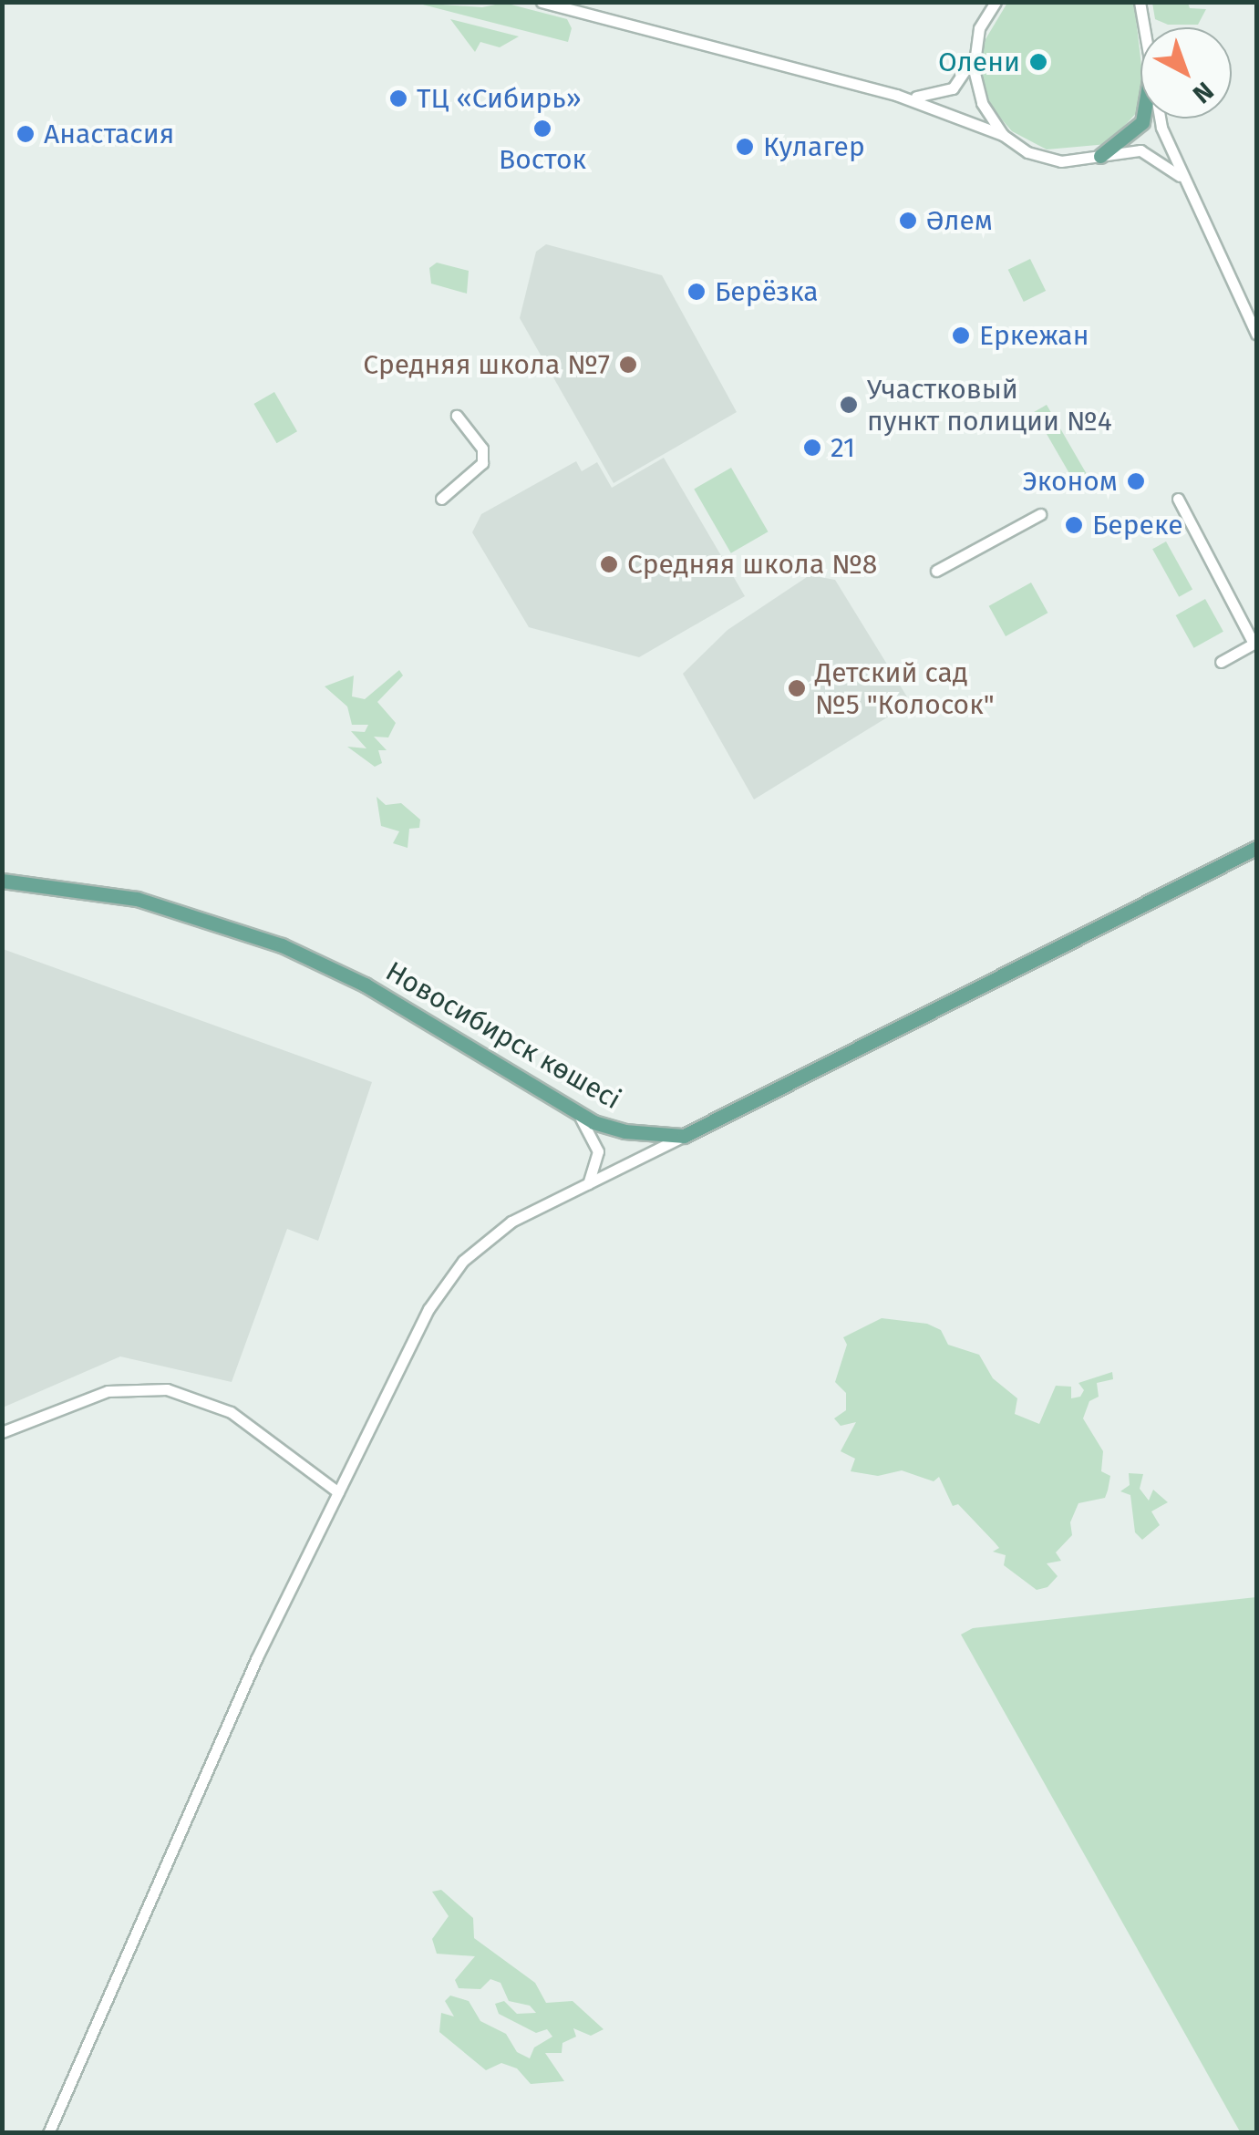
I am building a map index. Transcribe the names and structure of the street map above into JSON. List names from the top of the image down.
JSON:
{
  "streets": {
    "main road": ["Новосибирск көшесі"]
  },
  "places": [
    "Олени",
    "ТЦ «Сибирь»",
    "Восток",
    "Анастасия",
    "Кулагер",
    "Әлем",
    "Берёзка",
    "Еркежан",
    "Средняя школа №7",
    "Участковый пункт полиции №4",
    "21",
    "Эконом",
    "Береке",
    "Средняя школа №8",
    "Детский сад №5 \"Колосок\""
  ],
  "north": "bottom right"
}
